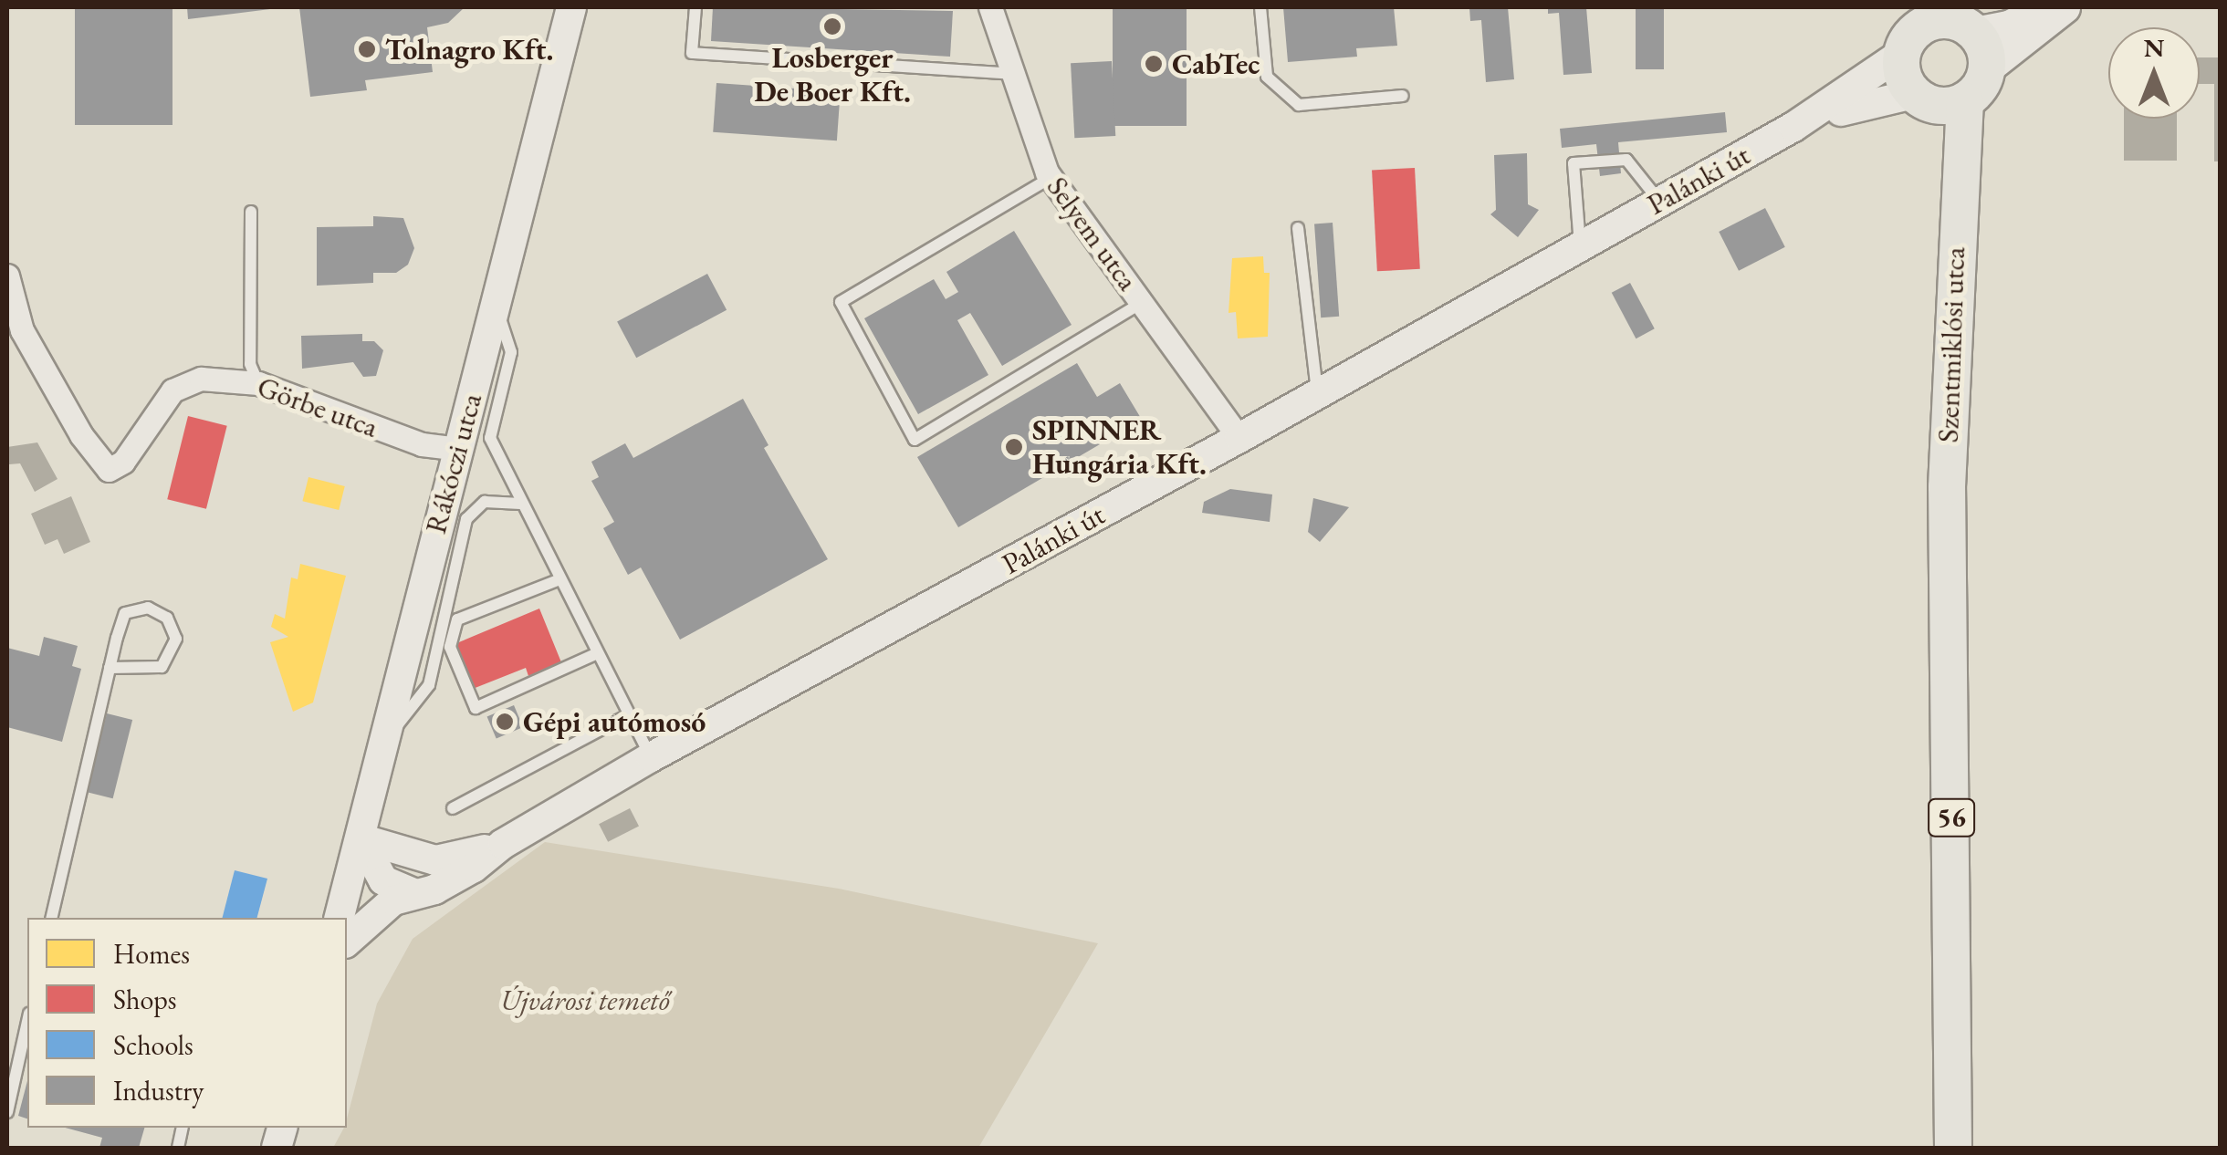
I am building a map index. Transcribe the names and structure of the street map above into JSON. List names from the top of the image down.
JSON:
{
  "streets": {
    "main road": ["Szentmiklósi utca", "56"],
    "street": [
      "Palánki út",
      "Selyem utca",
      "Görbe utca",
      "Rákóczi utca"
    ]
  },
  "crossings": [
    ["Palánki út", "Selyem utca"],
    ["Palánki út", "Szentmiklósi utca"],
    ["Palánki út", "Rákóczi utca"],
    ["Palánki út", "56"],
    ["Szentmiklósi utca", "56"],
    ["Görbe utca", "Rákóczi utca"]
  ],
  "parks": ["Újvárosi temető"],
  "places": [
    "Losberger De Boer Kft.",
    "Tolnagro Kft.",
    "CabTec",
    "SPINNER Hungária Kft.",
    "Gépi autómosó"
  ],
  "legend": [
    "Homes",
    "Shops",
    "Schools",
    "Industry"
  ],
  "north": "top"
}
